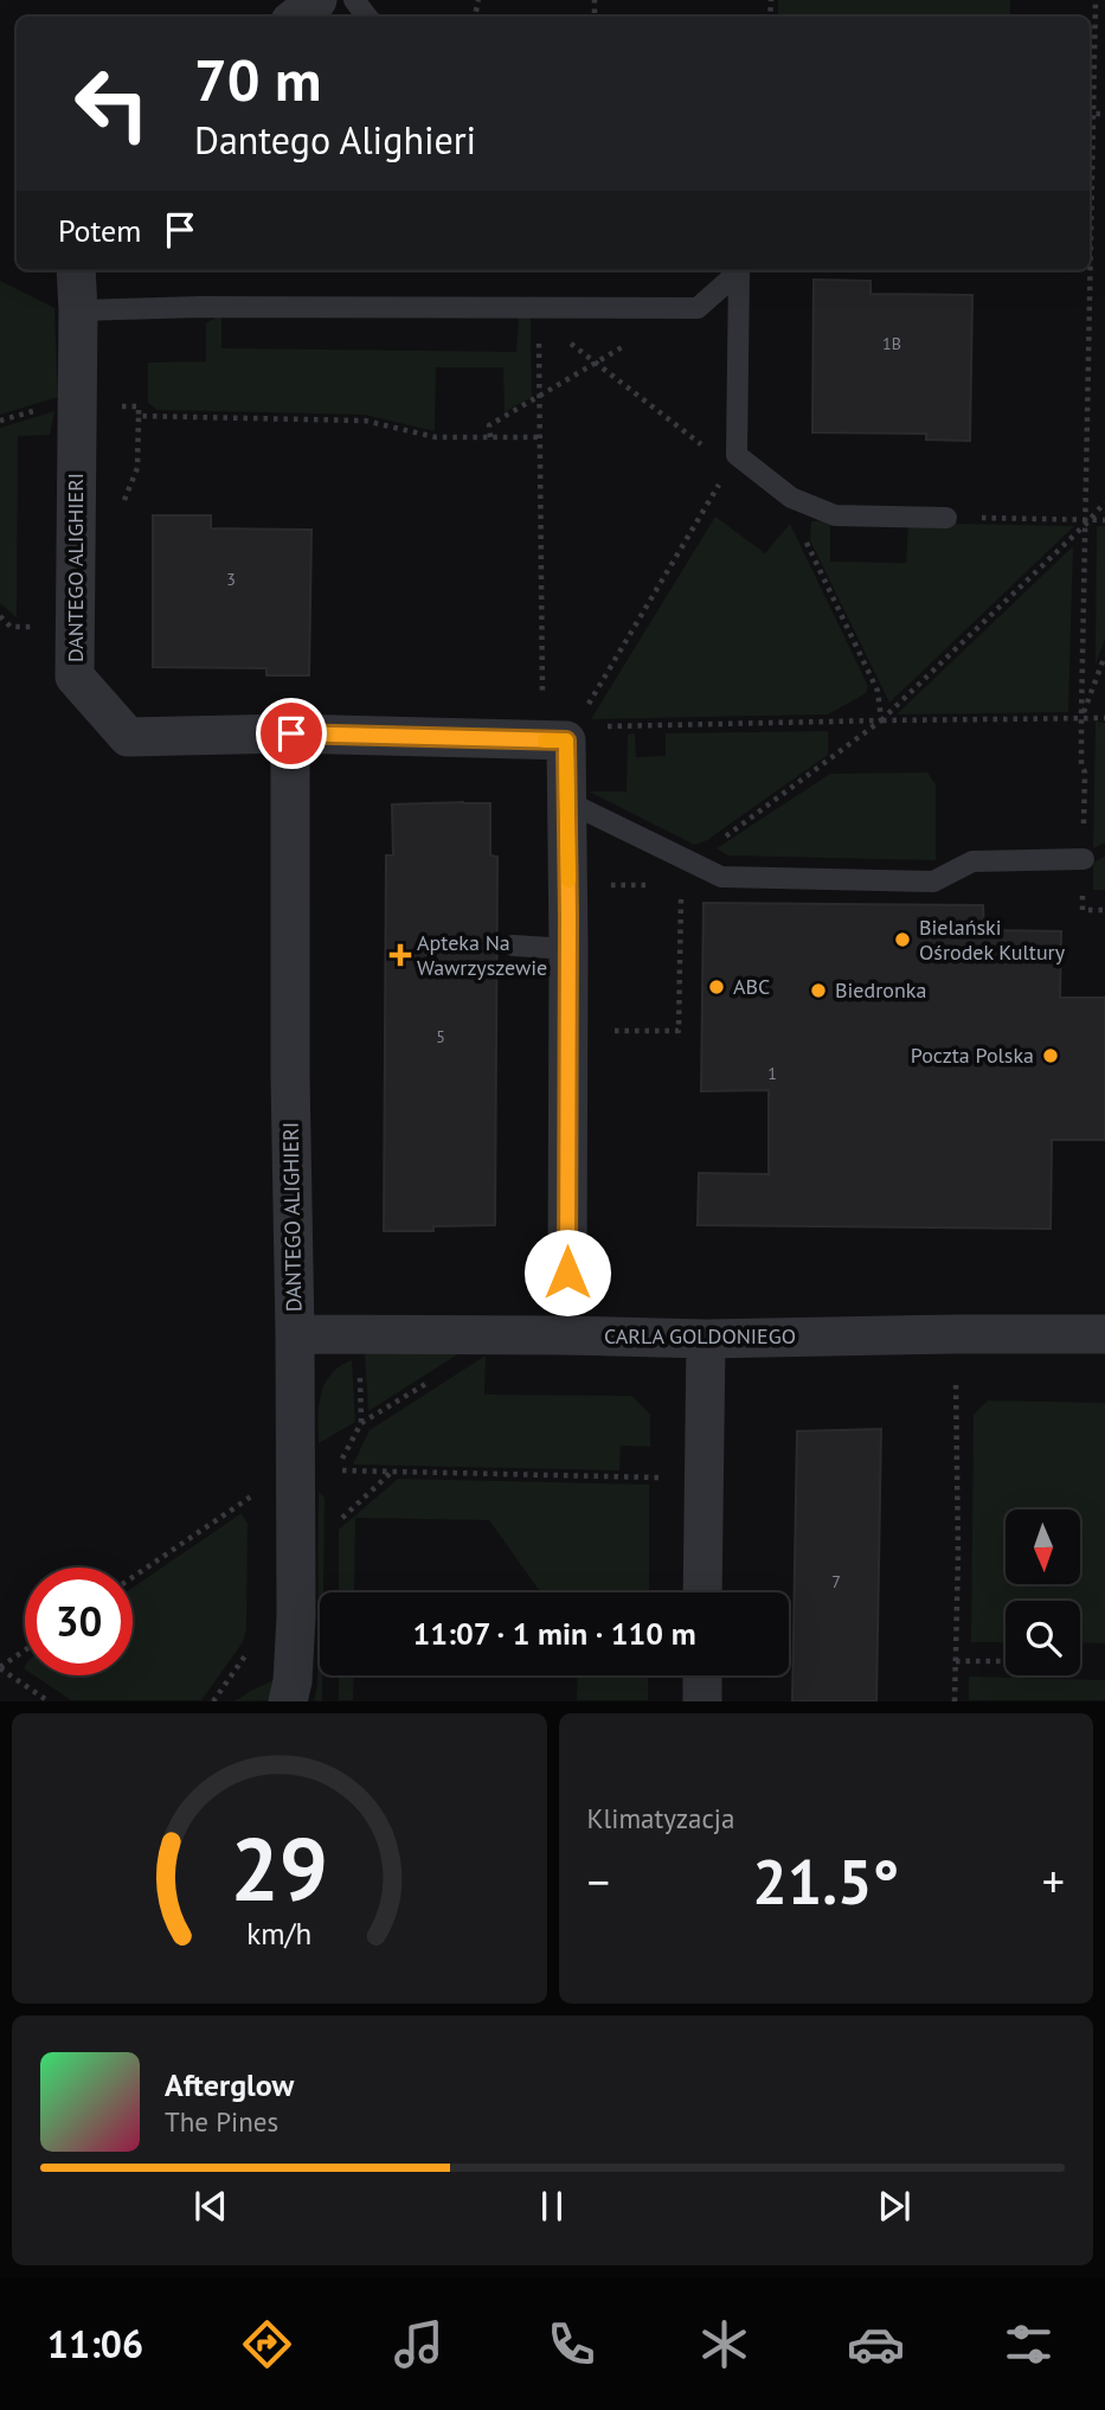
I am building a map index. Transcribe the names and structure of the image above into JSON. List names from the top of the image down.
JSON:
{
  "streets": {
    "street": ["DANTEGO ALIGHIERI", "CARLA GOLDONIEGO"]
  },
  "crossings": [
    ["DANTEGO ALIGHIERI", "CARLA GOLDONIEGO"]
  ],
  "places": {
    "other": [
      "Bielański Ośrodek Kultury",
      "ABC",
      "Biedronka",
      "Poczta Polska"
    ],
    "health": ["Apteka Na Wawrzyszewie"]
  },
  "house_numbers": [
    "1B",
    "3",
    "5",
    "1",
    "7"
  ],
  "north": "bottom",
  "page": {
    "turn": ["70 m", "Dantego Alighieri"],
    "then": "Potem",
    "limit": "30",
    "trip": "11:07 · 1 min · 110 m",
    "tile": "Klimatyzacja",
    "heat": ["−", "21.5°", "+"],
    "song": ["Afterglow", "The Pines"],
    "tabs": "11:06",
    "gauge": ["29", "km/h"]
  }
}
